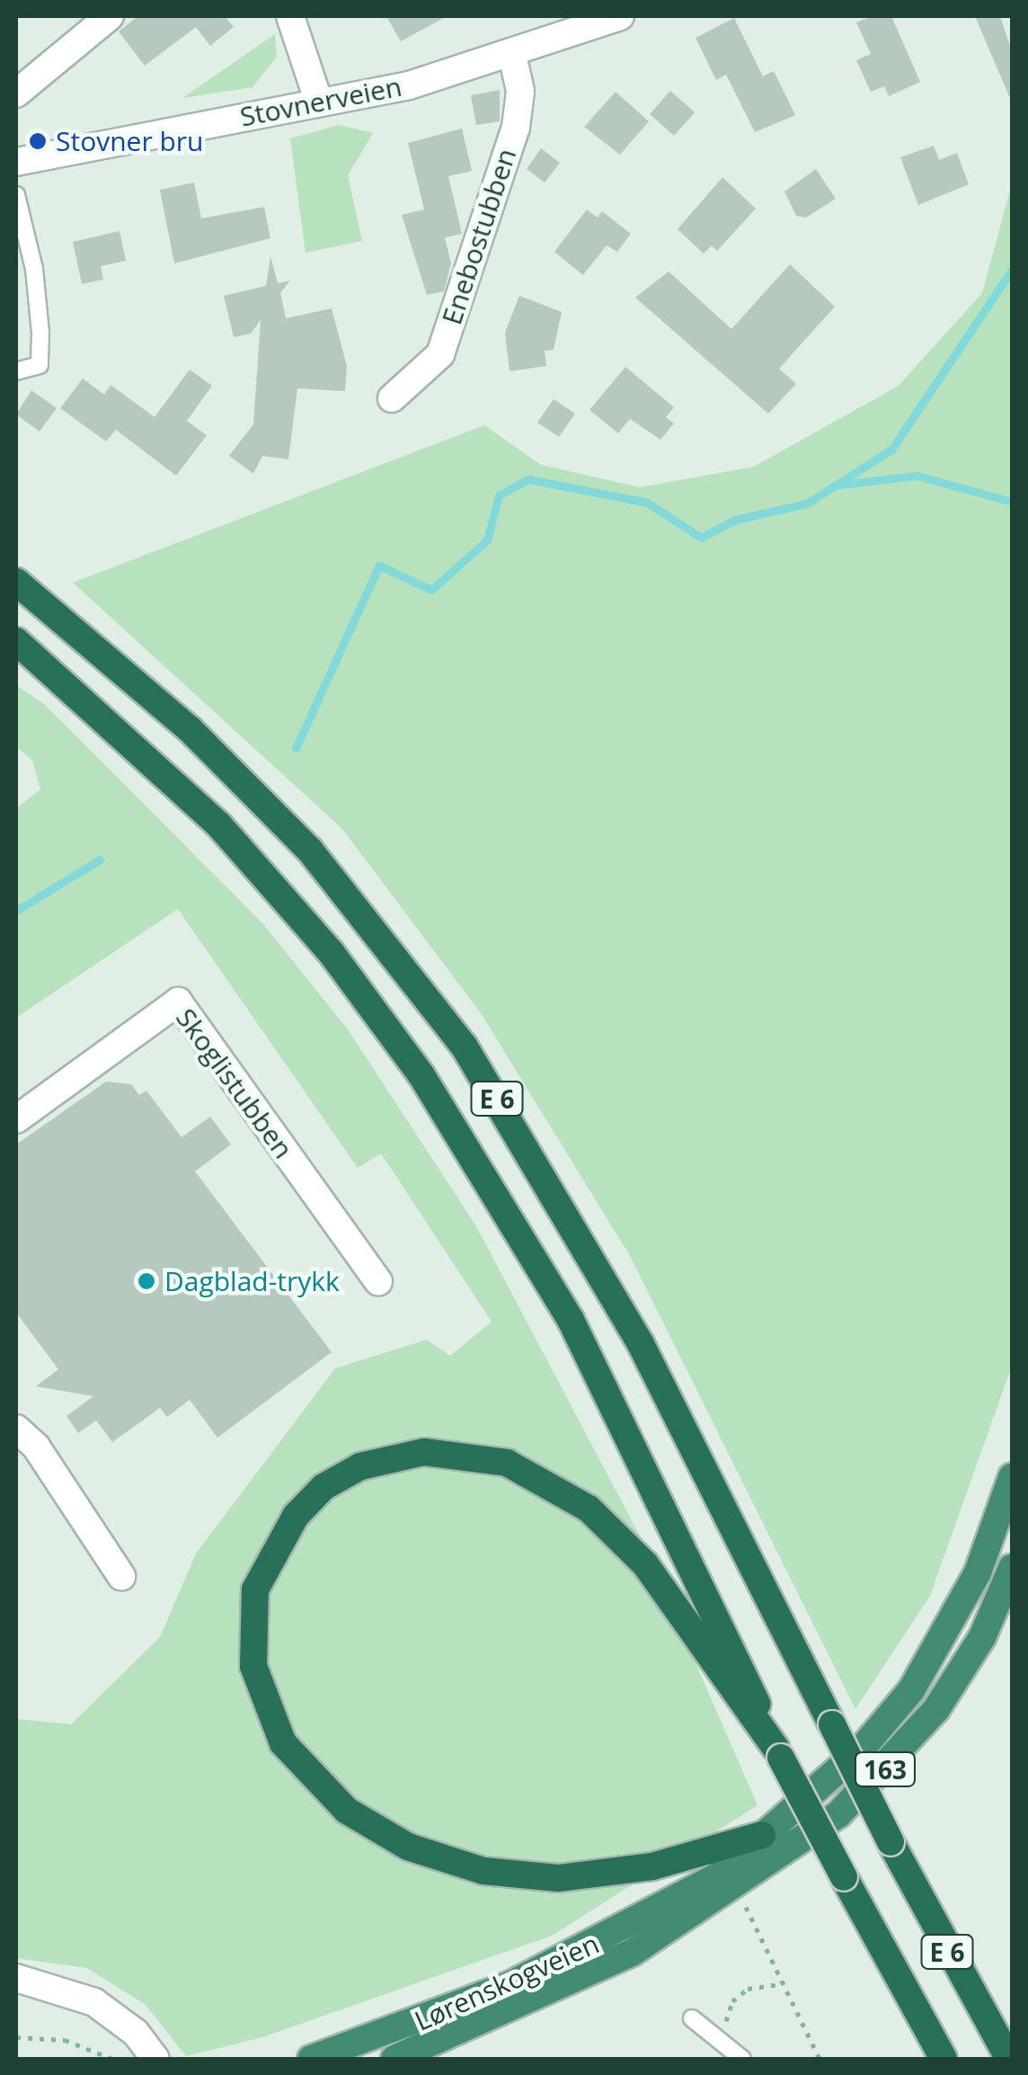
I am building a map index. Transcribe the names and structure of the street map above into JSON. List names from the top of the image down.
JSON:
{
  "streets": {
    "highway": ["E 6", "163", "Lørenskogveien"],
    "street": ["Stovnerveien", "Enebostubben", "Skoglistubben"]
  },
  "crossings": [
    ["Stovnerveien", "Enebostubben"],
    ["E 6", "163"],
    ["E 6", "Lørenskogveien"],
    ["163", "Lørenskogveien"]
  ],
  "places": ["Stovner bru", "Dagblad-trykk"]
}
